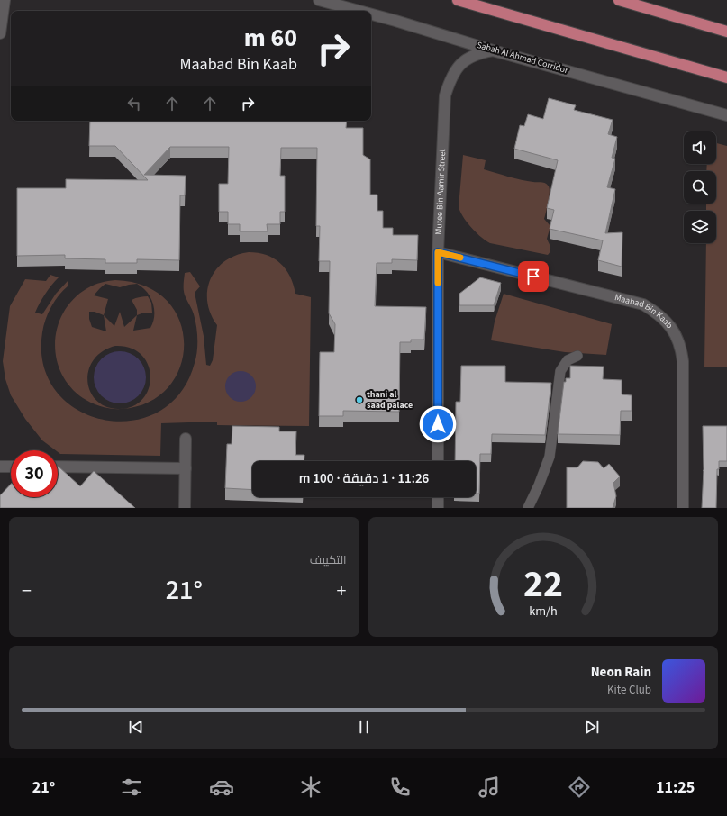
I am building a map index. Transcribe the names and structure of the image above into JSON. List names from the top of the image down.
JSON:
{
  "streets": {
    "street": ["Sabah Al Ahmad Corridor", "Mutee Bin Aamir Street", "Maabad Bin Kaab"]
  },
  "crossings": [
    ["Sabah Al Ahmad Corridor", "Mutee Bin Aamir Street"],
    ["Mutee Bin Aamir Street", "Maabad Bin Kaab"]
  ],
  "places": ["thani al saad palace"],
  "page": {
    "turn": ["60 m", "Maabad Bin Kaab"],
    "limit": "30",
    "trip": "11:26 · 1 دقيقة · 100 m",
    "tile": "التكييف",
    "heat": ["−", "21°", "+"],
    "song": ["Neon Rain", "Kite Club"],
    "tabs": ["11:25", "21°"],
    "gauge": ["22", "km/h"]
  }
}
